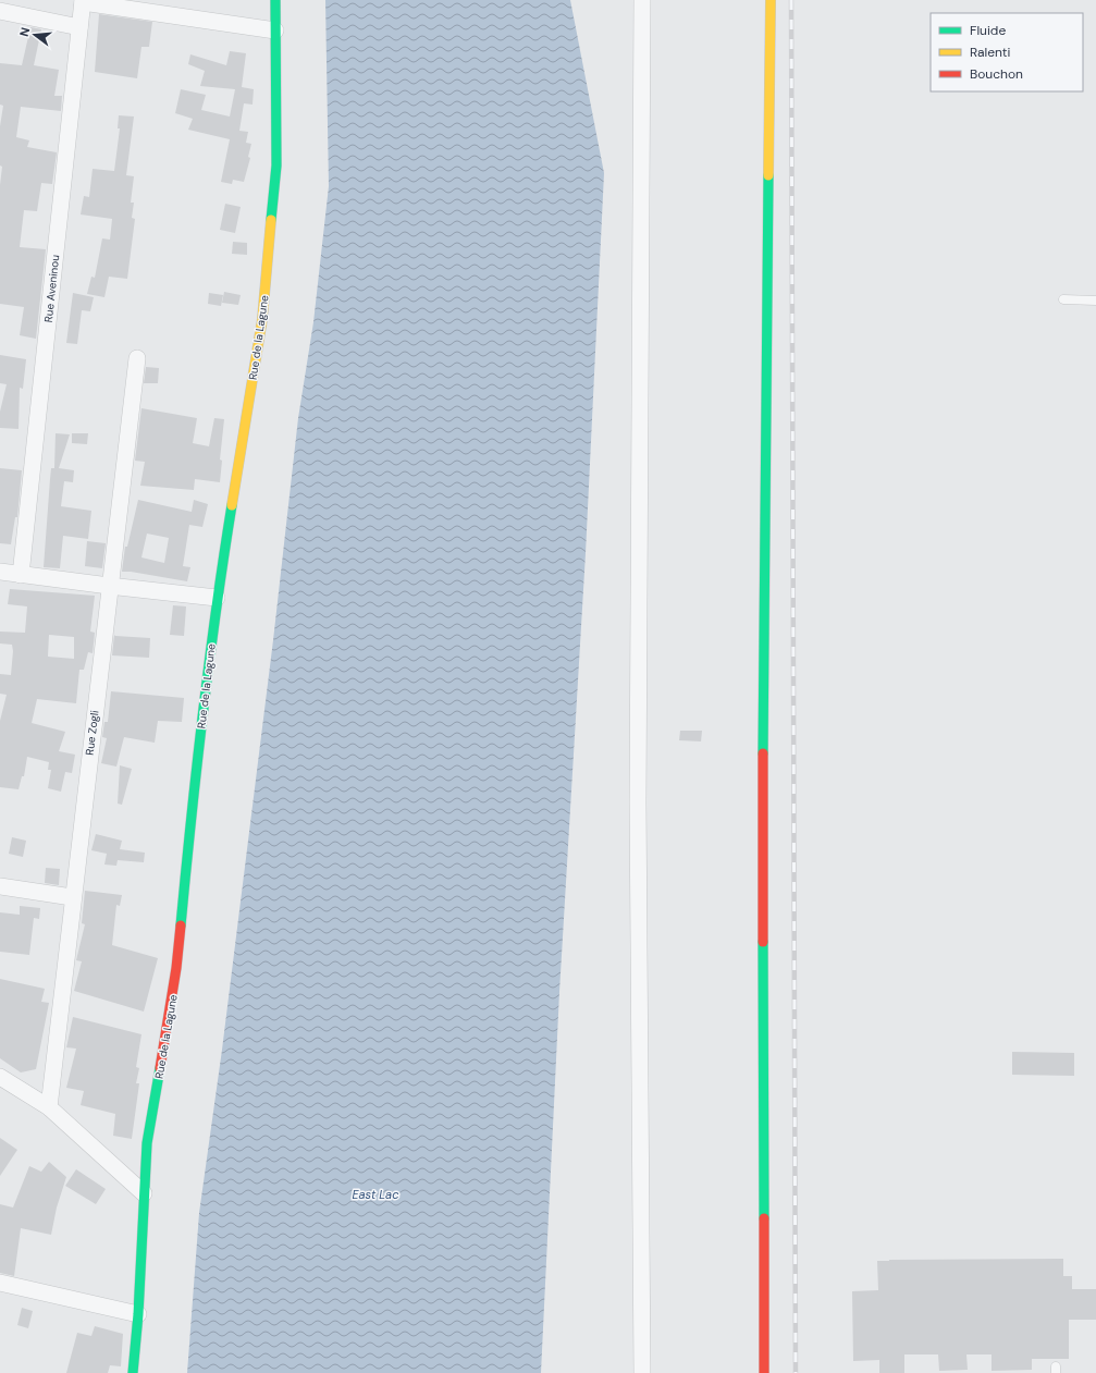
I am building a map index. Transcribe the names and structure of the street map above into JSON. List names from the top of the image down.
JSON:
{
  "streets": {
    "street": ["Rue Aveninou", "Rue de la Lagune", "Rue Zogli"]
  },
  "crossings": [
    ["Rue Aveninou", "Rue de la Lagune"]
  ],
  "water": ["East Lac"],
  "legend": ["Fluide", "Ralenti", "Bouchon"],
  "north": "left"
}
